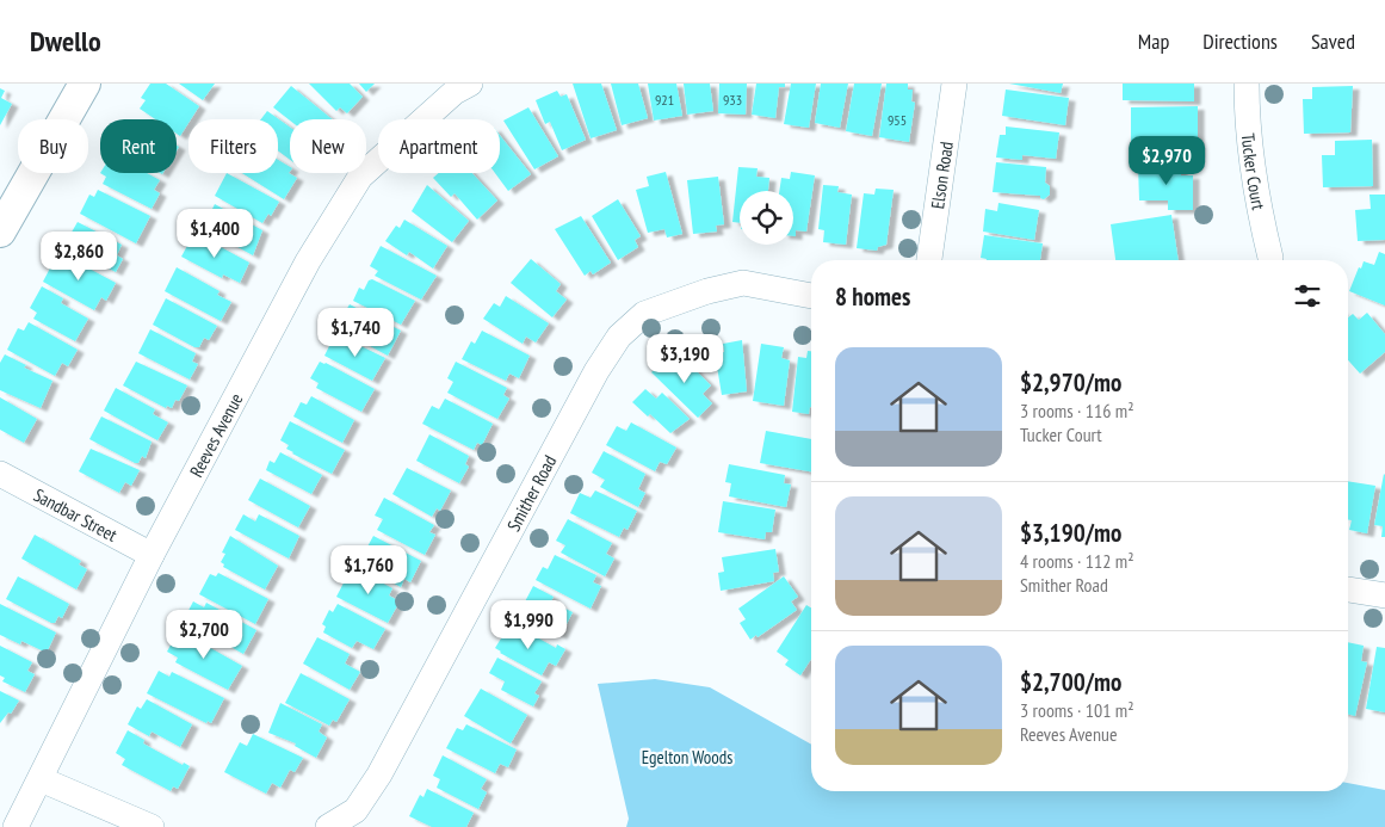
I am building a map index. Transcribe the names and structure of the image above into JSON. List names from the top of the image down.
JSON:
{
  "streets": {
    "street": [
      "Tucker Court",
      "Elson Road",
      "Reeves Avenue",
      "Smither Road",
      "Sandbar Street"
    ]
  },
  "crossings": [
    ["Reeves Avenue", "Sandbar Street"]
  ],
  "parks": ["Egelton Woods"],
  "house_numbers": ["921", "933", "955"],
  "page": {
    "header": "Dwello",
    "nav": ["Map", "Directions", "Saved"],
    "chip": [
      "Buy",
      "Rent",
      "Filters",
      "New",
      "Apartment"
    ],
    "price": [
      "$2,970",
      "$1,400",
      "$2,860",
      "$1,740",
      "$3,190",
      "$1,760",
      "$1,990",
      "$2,700"
    ],
    "heading": "8 homes",
    "list": [
      {
        "name": "$2,970/mo",
        "note": "3 rooms · 116 m² · Tucker Court"
      },
      {
        "name": "$3,190/mo",
        "note": "4 rooms · 112 m² · Smither Road"
      },
      {
        "name": "$2,700/mo",
        "note": "3 rooms · 101 m² · Reeves Avenue"
      }
    ]
  }
}
